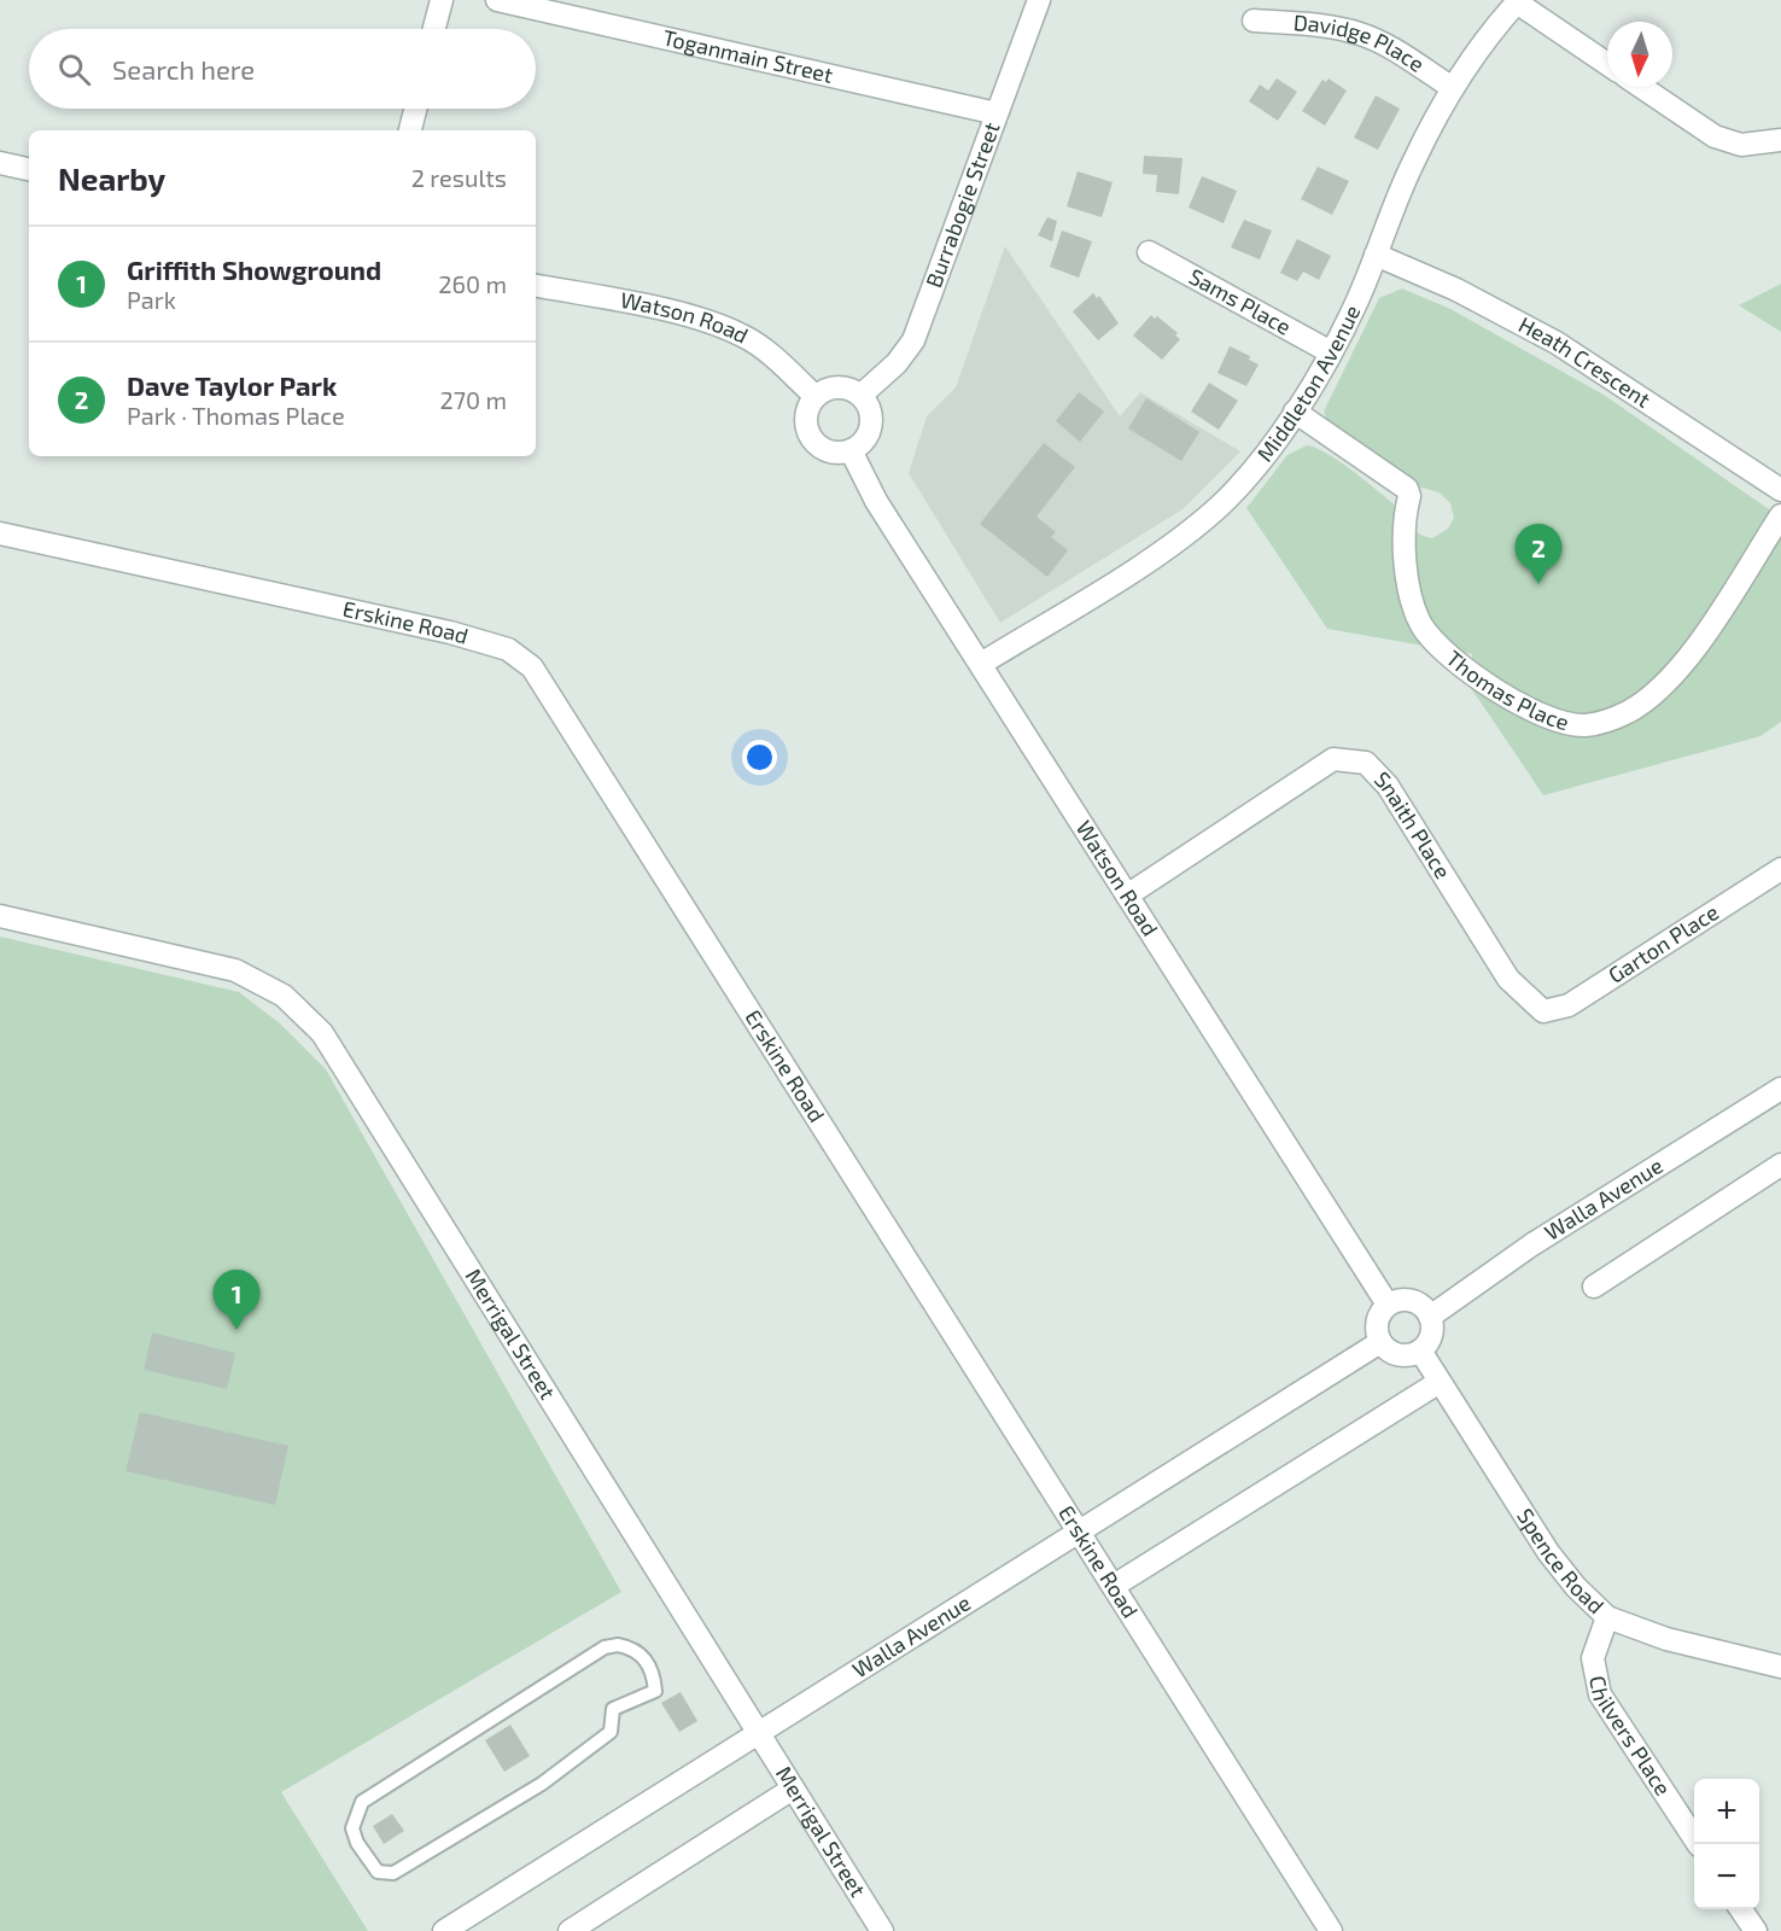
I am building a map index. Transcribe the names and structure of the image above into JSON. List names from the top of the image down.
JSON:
{
  "streets": {
    "street": [
      "Davidge Place",
      "Toganmain Street",
      "Burrabogie Street",
      "Sams Place",
      "Watson Road",
      "Heath Crescent",
      "Middleton Avenue",
      "Erskine Road",
      "Thomas Place",
      "Snaith Place",
      "Garton Place",
      "Walla Avenue",
      "Merrigal Street",
      "Spence Road",
      "Chilvers Place"
    ]
  },
  "crossings": [
    ["Davidge Place", "Middleton Avenue"],
    ["Toganmain Street", "Burrabogie Street"],
    ["Burrabogie Street", "Watson Road"],
    ["Sams Place", "Middleton Avenue"],
    ["Watson Road", "Middleton Avenue"],
    ["Watson Road", "Snaith Place"],
    ["Watson Road", "Walla Avenue"],
    ["Watson Road", "Spence Road"],
    ["Heath Crescent", "Middleton Avenue"],
    ["Middleton Avenue", "Thomas Place"],
    ["Erskine Road", "Walla Avenue"],
    ["Snaith Place", "Garton Place"],
    ["Walla Avenue", "Merrigal Street"],
    ["Walla Avenue", "Spence Road"],
    ["Spence Road", "Chilvers Place"]
  ],
  "north": "bottom",
  "page": {
    "search": "Search here",
    "heading": ["Nearby", "2 results"],
    "list": [
      {
        "mark": "1",
        "name": "Griffith Showground",
        "note": "Park",
        "value": "260 m"
      },
      {
        "mark": "2",
        "name": "Dave Taylor Park",
        "note": "Park · Thomas Place",
        "value": "270 m"
      }
    ],
    "pins": ["2", "1"],
    "map_buttons": ["+", "−"]
  }
}
